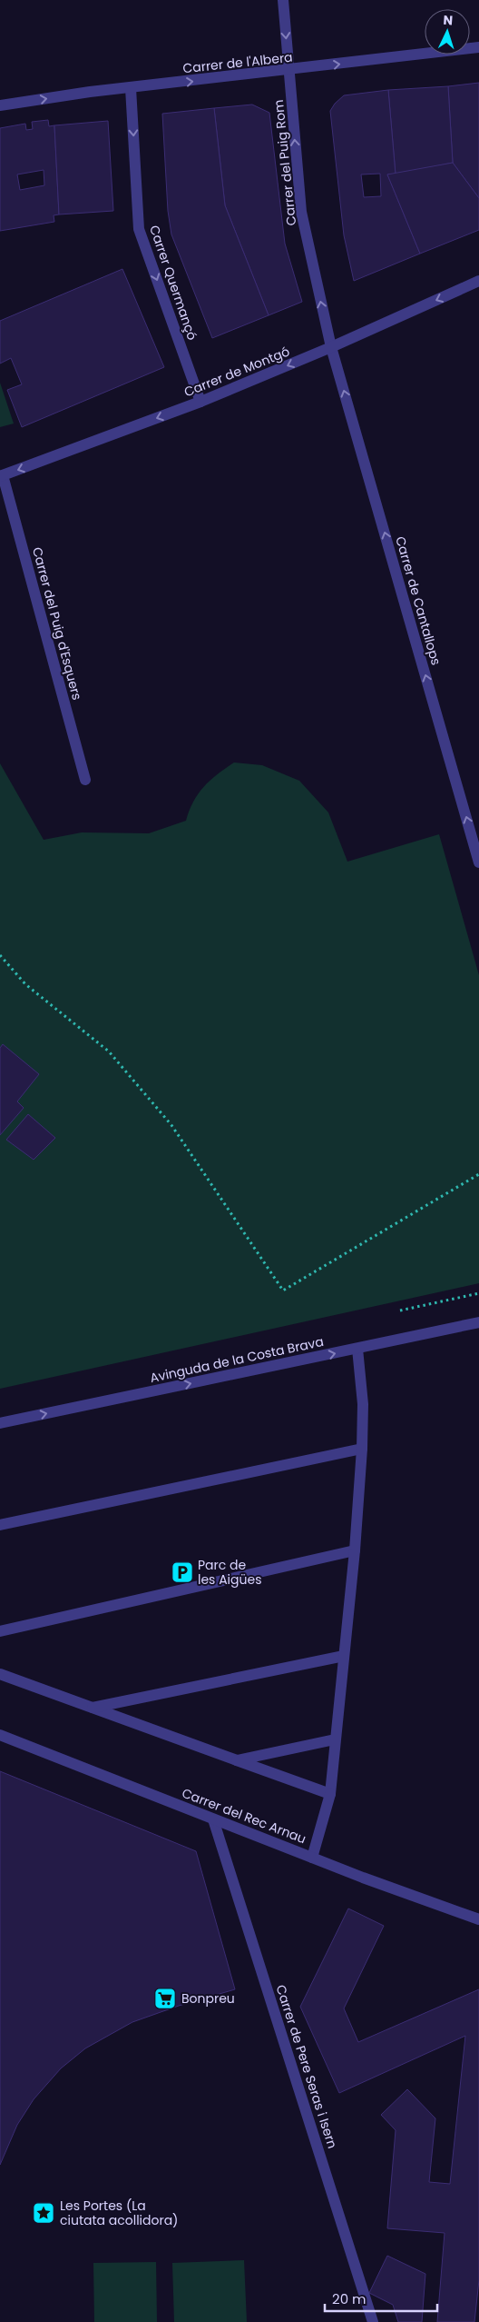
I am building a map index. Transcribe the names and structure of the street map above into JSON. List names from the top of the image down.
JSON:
{
  "streets": {
    "street": [
      "Carrer de l'Albera",
      "Carrer del Puig Rom",
      "Carrer Quermançó",
      "Carrer de Montgó",
      "Carrer de Cantallops",
      "Carrer del Puig d'Esquers",
      "Avinguda de la Costa Brava",
      "Carrer del Rec Arnau",
      "Carrer de Pere Seras i Isern"
    ]
  },
  "crossings": [
    ["Carrer de l'Albera", "Carrer del Puig Rom"],
    ["Carrer de l'Albera", "Carrer Quermançó"],
    ["Carrer del Puig Rom", "Carrer de Montgó"],
    ["Carrer del Puig Rom", "Carrer de Cantallops"],
    ["Carrer Quermançó", "Carrer de Montgó"],
    ["Carrer de Montgó", "Carrer de Cantallops"],
    ["Carrer de Montgó", "Carrer del Puig d'Esquers"],
    ["Carrer del Rec Arnau", "Carrer de Pere Seras i Isern"]
  ],
  "one_way": [
    "Carrer de l'Albera",
    "Carrer Quermançó",
    "Carrer de Montgó",
    "Carrer de Cantallops"
  ],
  "places": {
    "parking": ["Parc de les Aigües"],
    "supermarket": ["Bonpreu"],
    "place": ["Les Portes (La ciutata acollidora)"]
  },
  "scale_bar": "20 m",
  "north": "top"
}
